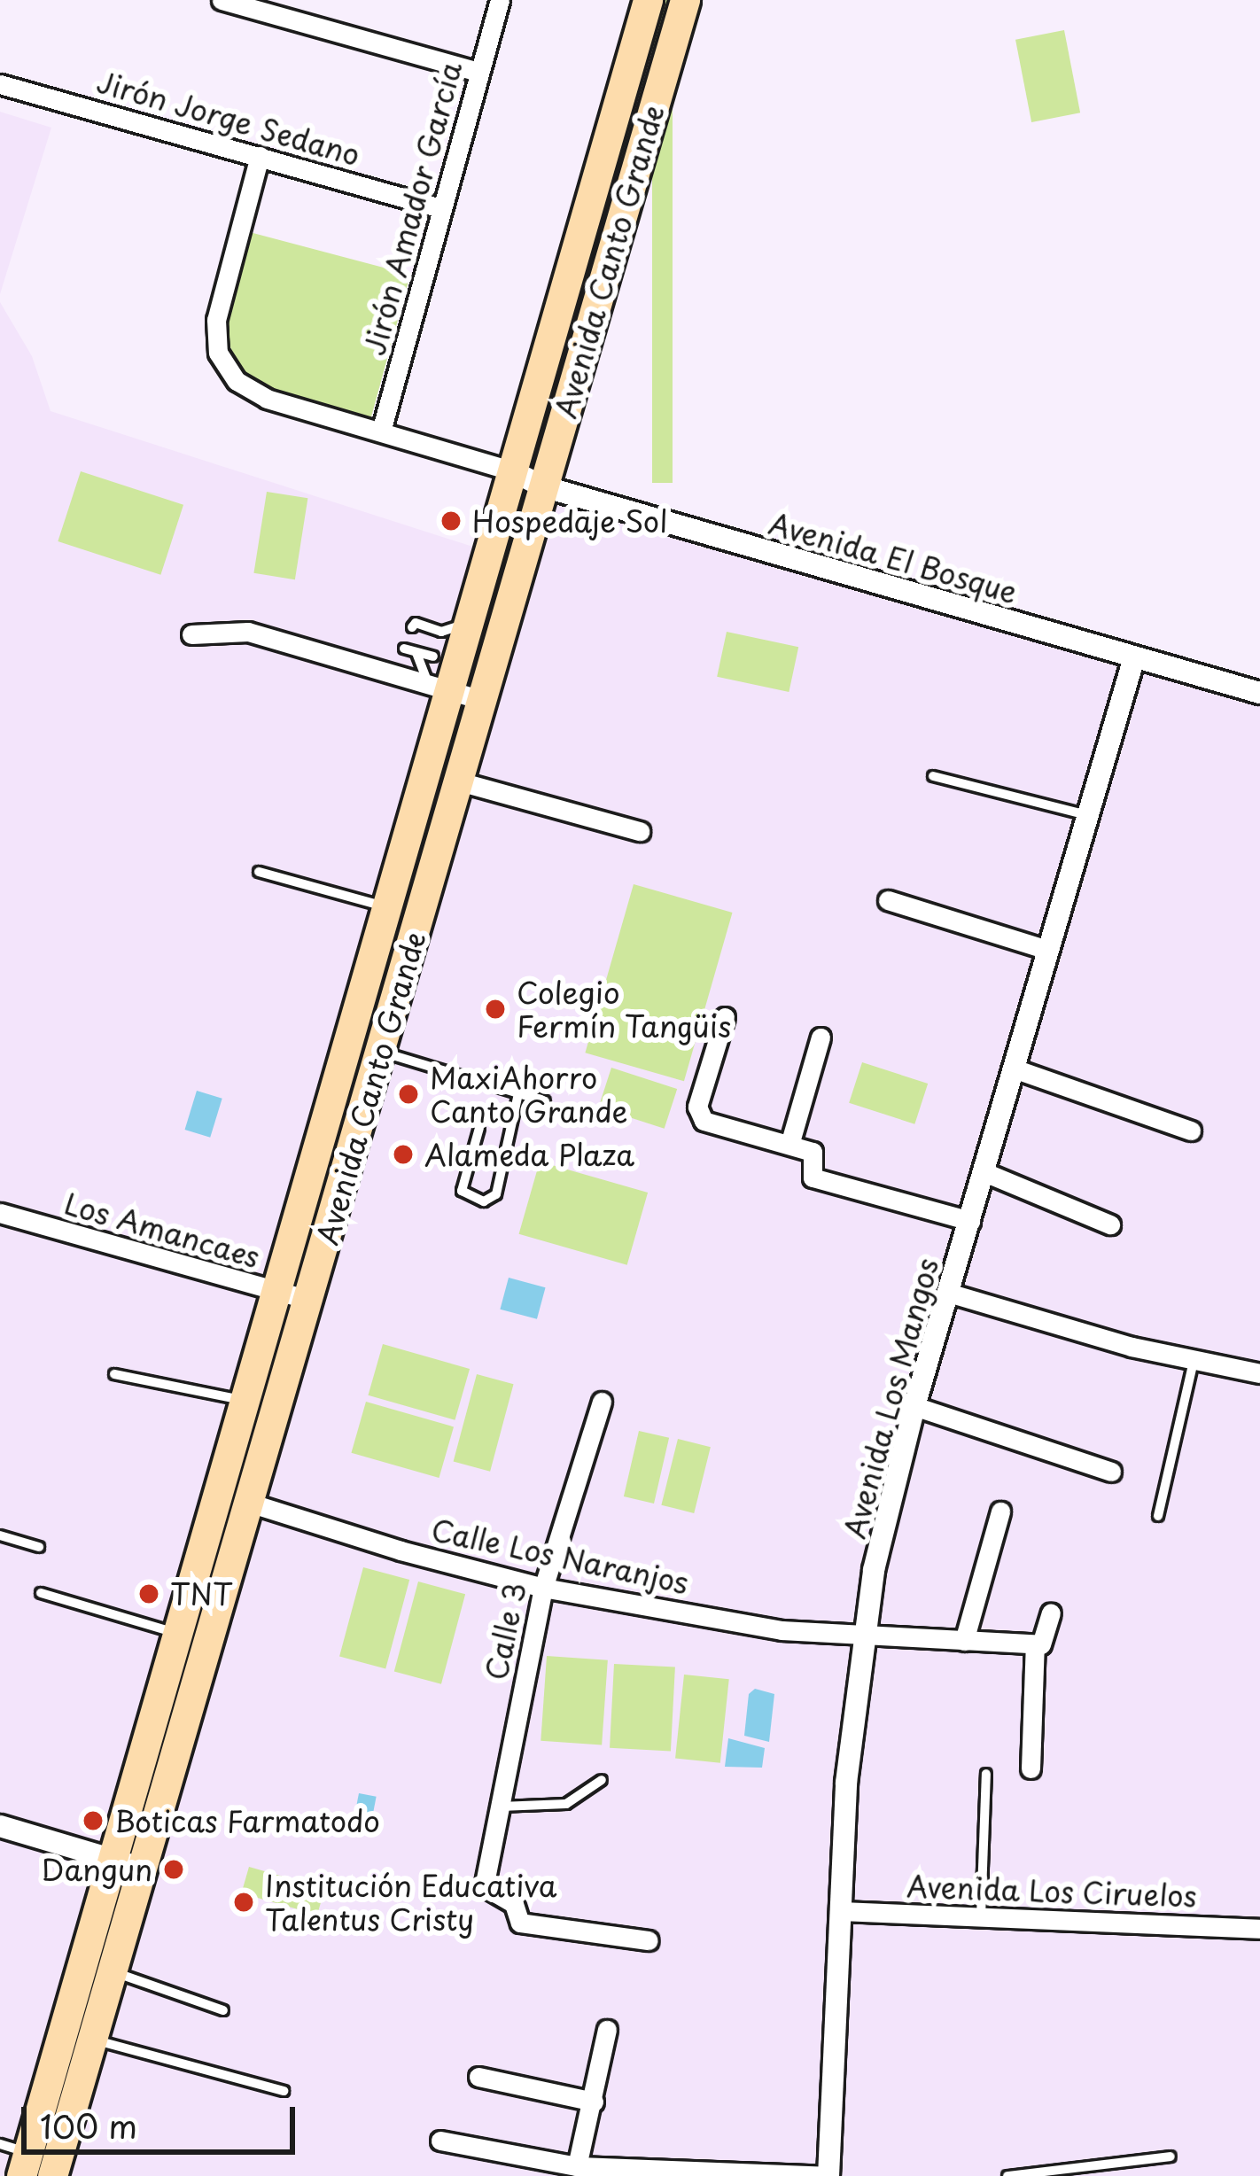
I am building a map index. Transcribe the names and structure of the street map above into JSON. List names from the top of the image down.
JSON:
{
  "streets": {
    "main road": ["Avenida Canto Grande"],
    "street": [
      "Jirón Jorge Sedano",
      "Jirón Amador García",
      "Avenida El Bosque",
      "Los Amancaes",
      "Avenida Los Mangos",
      "Calle Los Naranjos",
      "Calle 3",
      "Avenida Los Ciruelos"
    ]
  },
  "crossings": [
    ["Jirón Jorge Sedano", "Jirón Amador García"],
    ["Avenida Canto Grande", "Avenida El Bosque"],
    ["Avenida Canto Grande", "Los Amancaes"],
    ["Avenida Canto Grande", "Calle Los Naranjos"],
    ["Avenida El Bosque", "Avenida Los Mangos"],
    ["Avenida Los Mangos", "Calle Los Naranjos"],
    ["Avenida Los Mangos", "Avenida Los Ciruelos"],
    ["Calle Los Naranjos", "Calle 3"]
  ],
  "places": [
    "Hospedaje Sol",
    "Colegio Fermín Tangüis",
    "MaxiAhorro Canto Grande",
    "Alameda Plaza",
    "TNT",
    "Boticas Farmatodo",
    "Dangun",
    "Institución Educativa Talentus Cristy"
  ],
  "scale_bar": "100 m"
}
